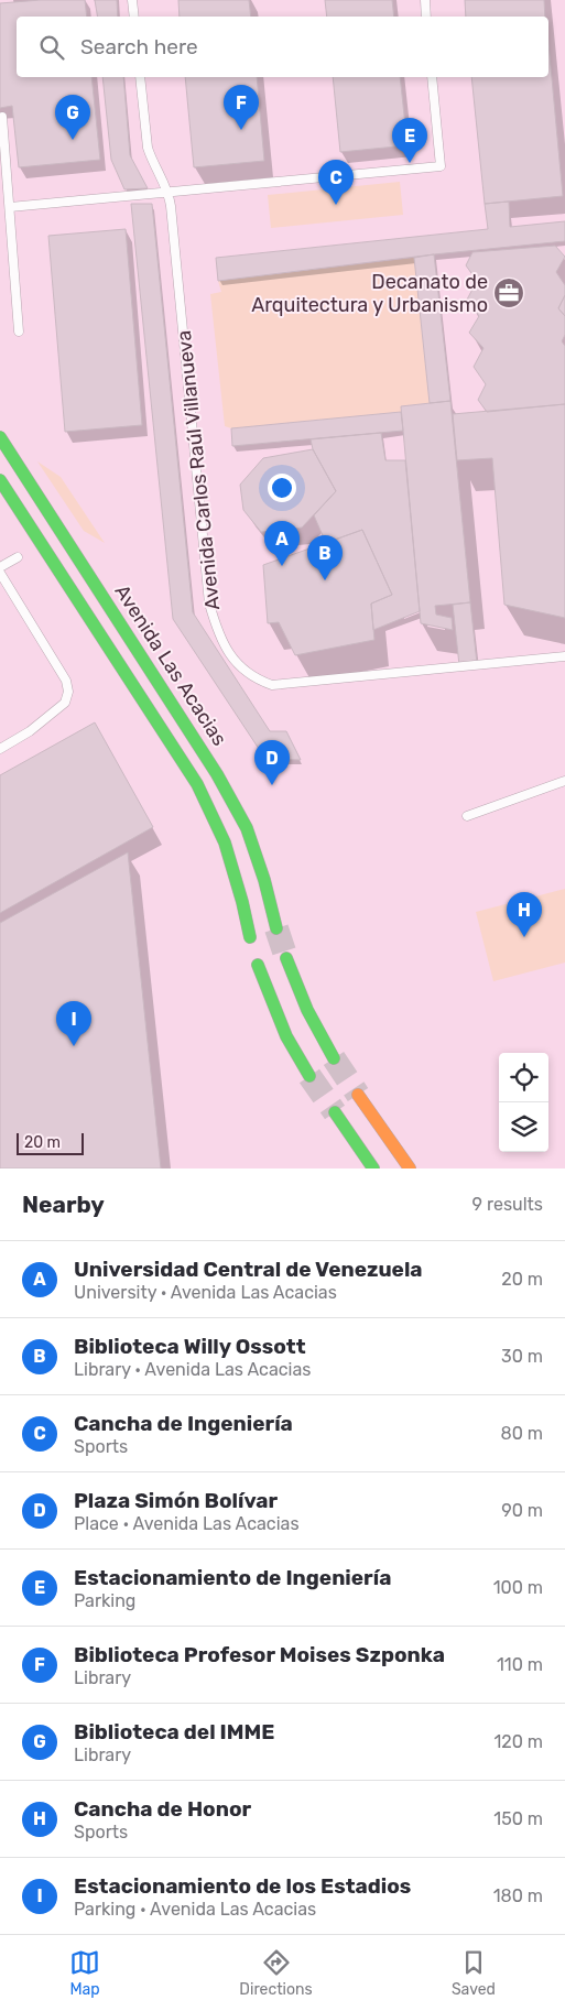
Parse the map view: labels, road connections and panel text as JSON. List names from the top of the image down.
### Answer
{
  "streets": {
    "main road": ["Avenida Las Acacias"],
    "lane": ["Avenida Carlos Raúl Villanueva"]
  },
  "places": {
    "office": ["Decanato de Arquitectura y Urbanismo"]
  },
  "scale_bar": "20 m",
  "page": {
    "search": "Search here",
    "pins": [
      "F",
      "G",
      "E",
      "C",
      "A",
      "B",
      "D",
      "H",
      "I"
    ],
    "scale": "20 m",
    "heading": ["Nearby", "9 results"],
    "list": [
      {
        "mark": "A",
        "name": "Universidad Central de Venezuela",
        "note": "University · Avenida Las Acacias",
        "value": "20 m"
      },
      {
        "mark": "B",
        "name": "Biblioteca Willy Ossott",
        "note": "Library · Avenida Las Acacias",
        "value": "30 m"
      },
      {
        "mark": "C",
        "name": "Cancha de Ingeniería",
        "note": "Sports",
        "value": "80 m"
      },
      {
        "mark": "D",
        "name": "Plaza Simón Bolívar",
        "note": "Place · Avenida Las Acacias",
        "value": "90 m"
      },
      {
        "mark": "E",
        "name": "Estacionamiento de Ingeniería",
        "note": "Parking",
        "value": "100 m"
      },
      {
        "mark": "F",
        "name": "Biblioteca Profesor Moises Szponka",
        "note": "Library",
        "value": "110 m"
      },
      {
        "mark": "G",
        "name": "Biblioteca del IMME",
        "note": "Library",
        "value": "120 m"
      },
      {
        "mark": "H",
        "name": "Cancha de Honor",
        "note": "Sports",
        "value": "150 m"
      },
      {
        "mark": "I",
        "name": "Estacionamiento de los Estadios",
        "note": "Parking · Avenida Las Acacias",
        "value": "180 m"
      }
    ],
    "nav": ["Map", "Directions", "Saved"]
  }
}
